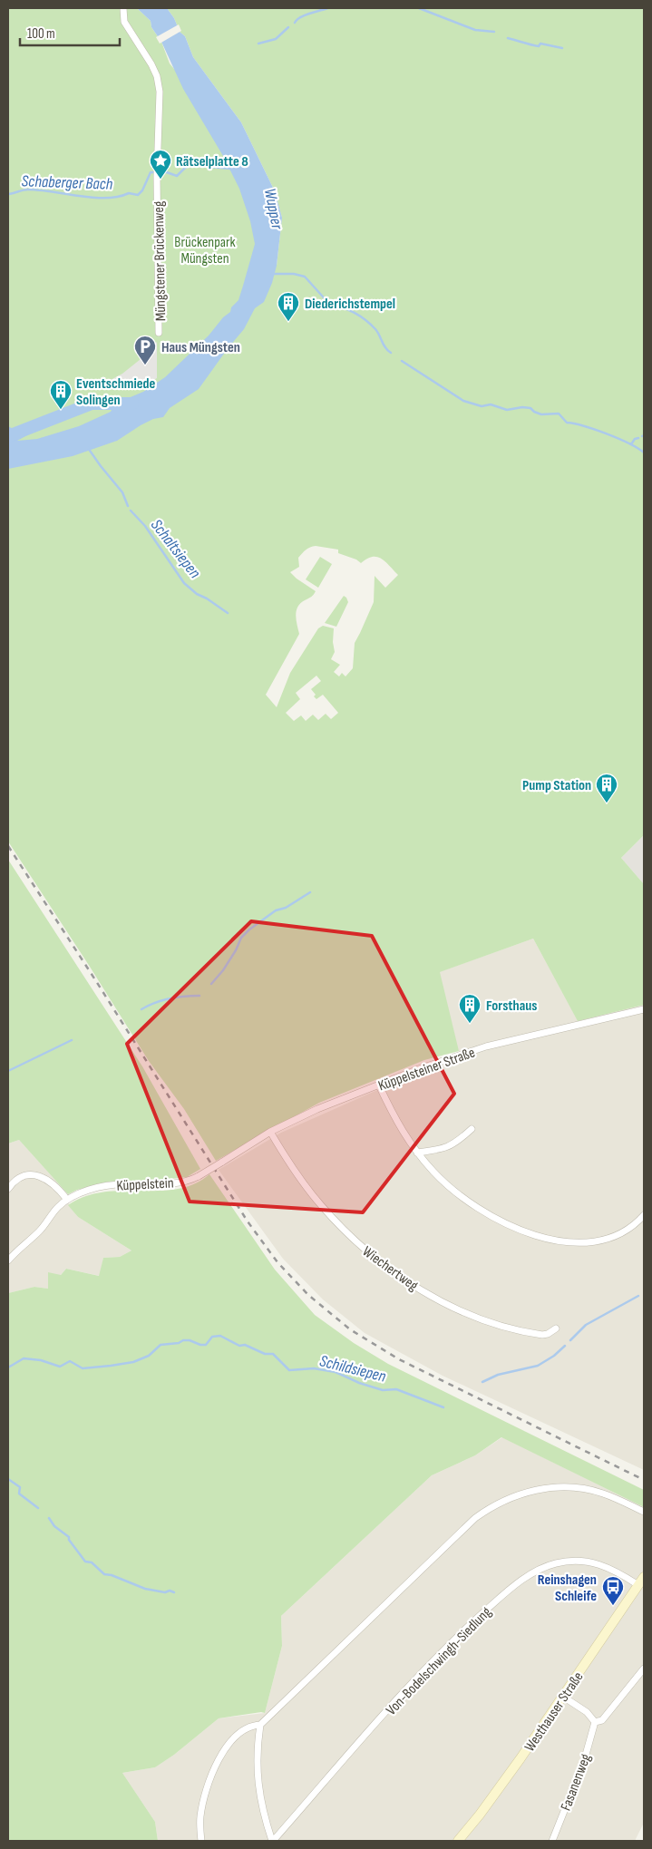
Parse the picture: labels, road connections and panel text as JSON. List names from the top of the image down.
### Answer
{
  "streets": {
    "main road": ["Westhauser Straße"],
    "street": [
      "Müngstener Brückenweg",
      "Küppelsteiner Straße",
      "Küppelstein",
      "Wiechertweg",
      "Von-Bodelschwingh-Siedlung",
      "Fasanenweg"
    ]
  },
  "crossings": [
    ["Küppelsteiner Straße", "Küppelstein"],
    ["Küppelsteiner Straße", "Wiechertweg"],
    ["Von-Bodelschwingh-Siedlung", "Westhauser Straße"]
  ],
  "water": [
    "Schaberger Bach",
    "Wupper",
    "Schaltsiepen",
    "Schildsiepen"
  ],
  "parks": ["Brückenpark Müngsten"],
  "places": {
    "place": ["Rätselplatte 8"],
    "building": [
      "Diederichstempel",
      "Eventschmiede Solingen",
      "Pump Station",
      "Forsthaus"
    ],
    "parking": ["Haus Müngsten"],
    "bus stop": ["Reinshagen Schleife"]
  },
  "scale_bar": "100 m"
}
